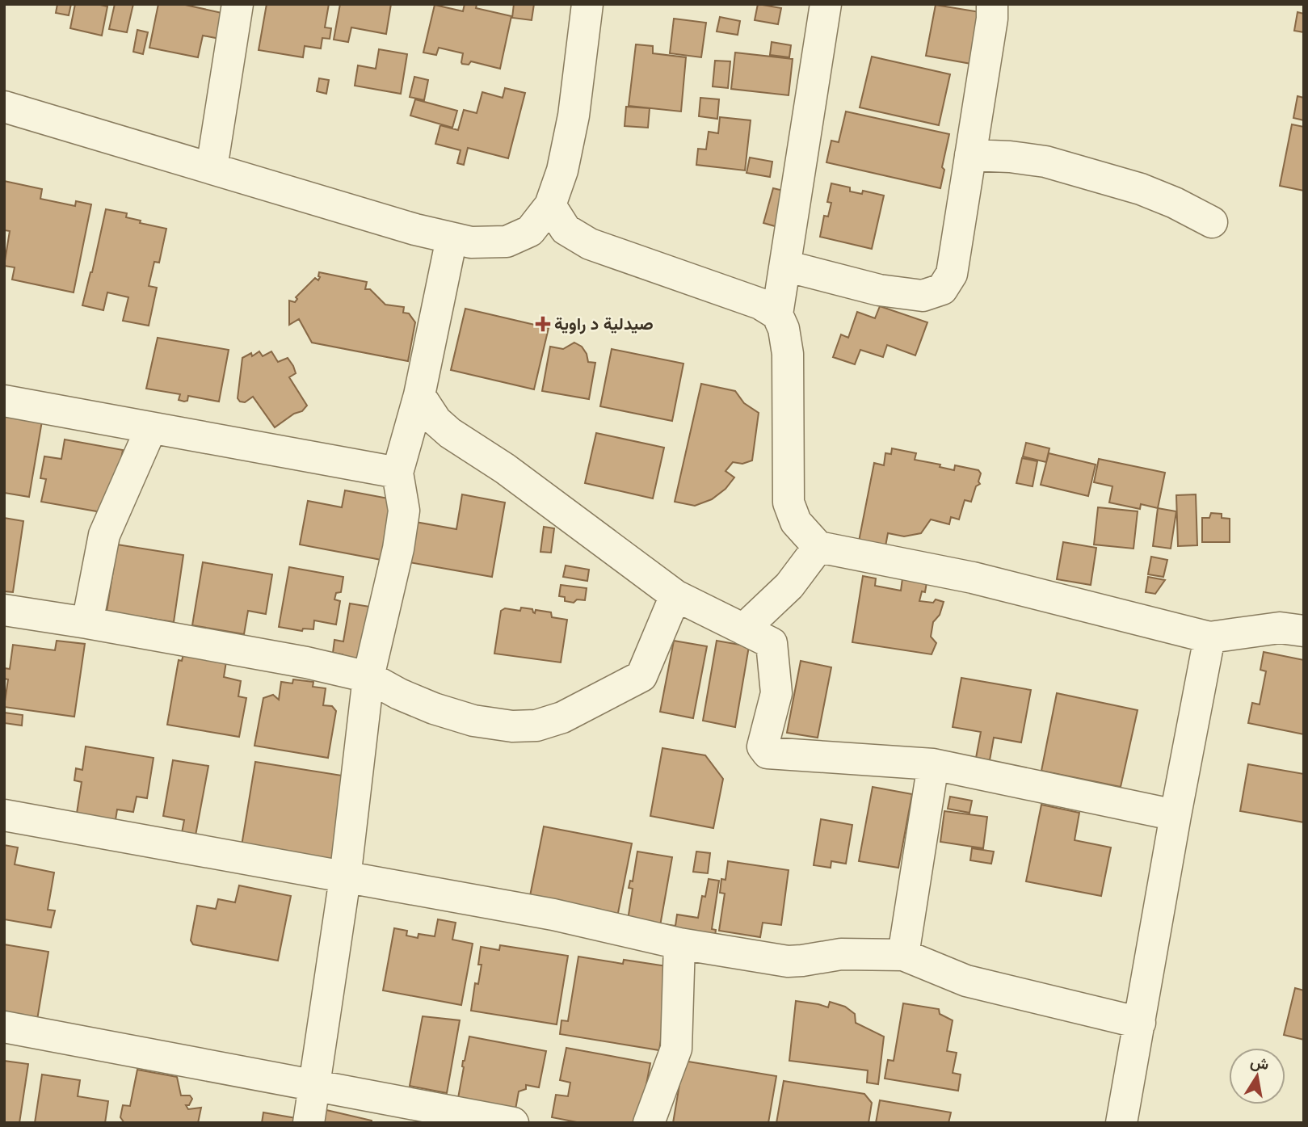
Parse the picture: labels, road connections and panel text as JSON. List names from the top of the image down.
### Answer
{
  "places": {
    "health": ["صيدلية د راوية"]
  },
  "north": "top"
}
